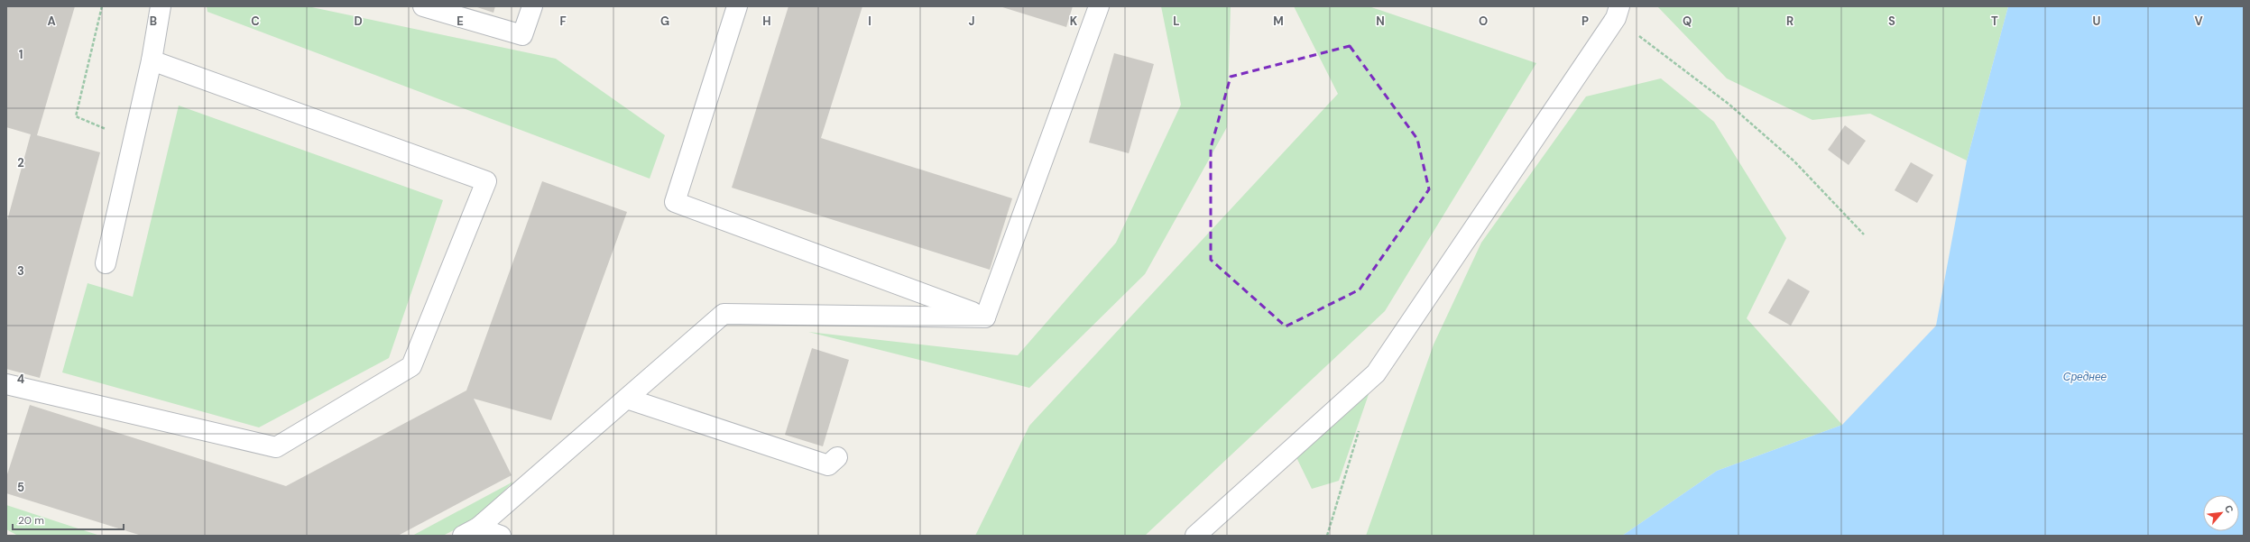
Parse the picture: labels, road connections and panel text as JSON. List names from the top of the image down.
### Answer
{
  "water": ["Среднее"],
  "scale_bar": "20 m",
  "north": "top right",
  "grid": {
    "columns": [
      "A",
      "B",
      "C",
      "D",
      "E",
      "F",
      "G",
      "H",
      "I",
      "J",
      "K",
      "L",
      "M",
      "N",
      "O",
      "P",
      "Q",
      "R",
      "S",
      "T",
      "U",
      "V"
    ],
    "rows": [
      "1",
      "2",
      "3",
      "4",
      "5"
    ]
  }
}
